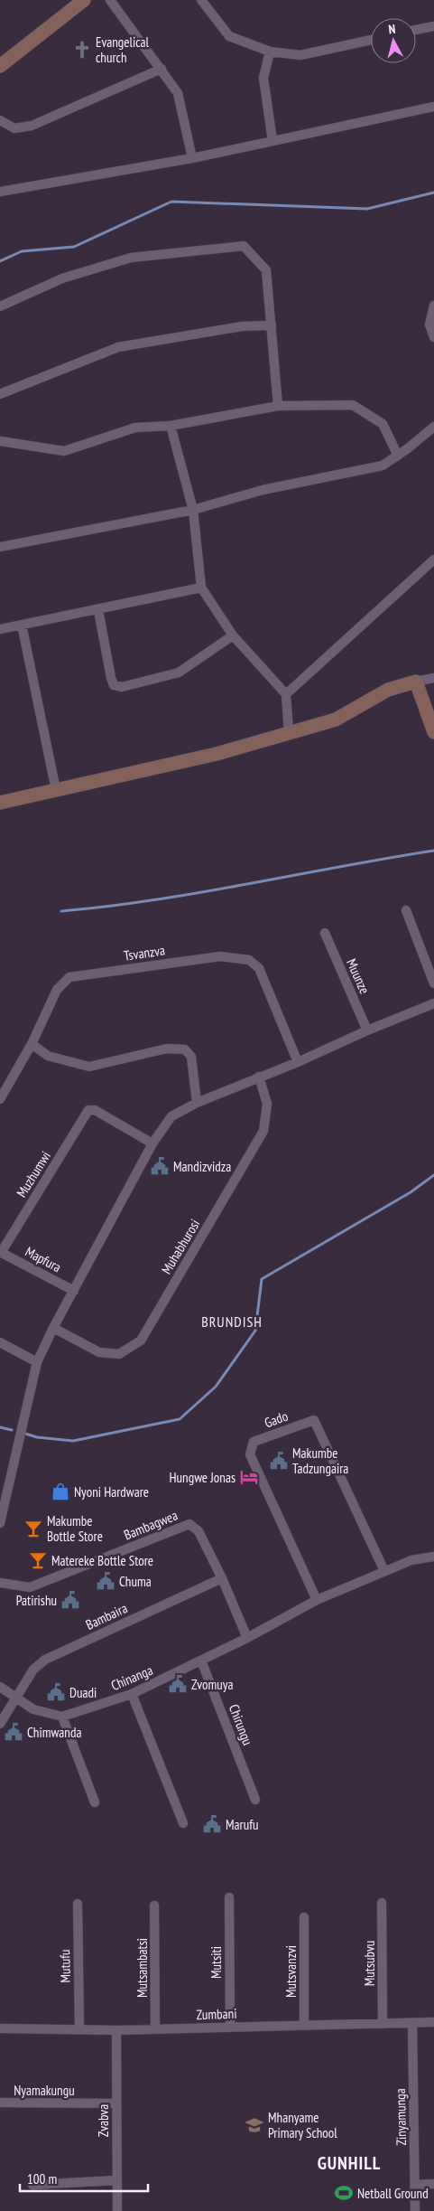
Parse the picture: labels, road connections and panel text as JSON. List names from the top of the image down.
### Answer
{
  "streets": {
    "street": [
      "Tsvanzva",
      "Muunze",
      "Muzhumwi",
      "Muhabhurosi",
      "Mapfura",
      "Gado",
      "Bambagwea",
      "Bambaira",
      "Chinanga",
      "Chirungu",
      "Mutsiti",
      "Mutsubvu",
      "Mutufu",
      "Mutsambatsi",
      "Mutsvanzvi",
      "Zumbani",
      "Nyamakungu",
      "Zinyamunga",
      "Zvabva"
    ]
  },
  "crossings": [
    ["Muzhumwi", "Mapfura"],
    ["Gado", "Chinanga"],
    ["Bambagwea", "Bambaira"],
    ["Bambagwea", "Chinanga"],
    ["Chinanga", "Chirungu"],
    ["Mutsiti", "Zumbani"],
    ["Mutsubvu", "Zumbani"],
    ["Mutufu", "Zumbani"],
    ["Mutsambatsi", "Zumbani"],
    ["Mutsvanzvi", "Zumbani"],
    ["Zumbani", "Zinyamunga"],
    ["Zumbani", "Zvabva"],
    ["Nyamakungu", "Zvabva"]
  ],
  "districts": ["BRUNDISH", "GUNHILL"],
  "places": {
    "church": ["Evangelical church"],
    "public building": [
      "Mandizvidza",
      "Makumbe Tadzungaira",
      "Chuma",
      "Patirishu",
      "Zvomuya",
      "Duadi",
      "Chimwanda",
      "Marufu"
    ],
    "hotel": ["Hungwe Jonas"],
    "shop": ["Nyoni Hardware"],
    "bar": ["Makumbe Bottle Store", "Matereke Bottle Store"],
    "school or university": ["Mhanyame Primary School"],
    "sports": ["Netball Ground"]
  },
  "scale_bar": "100 m",
  "north": "top"
}
